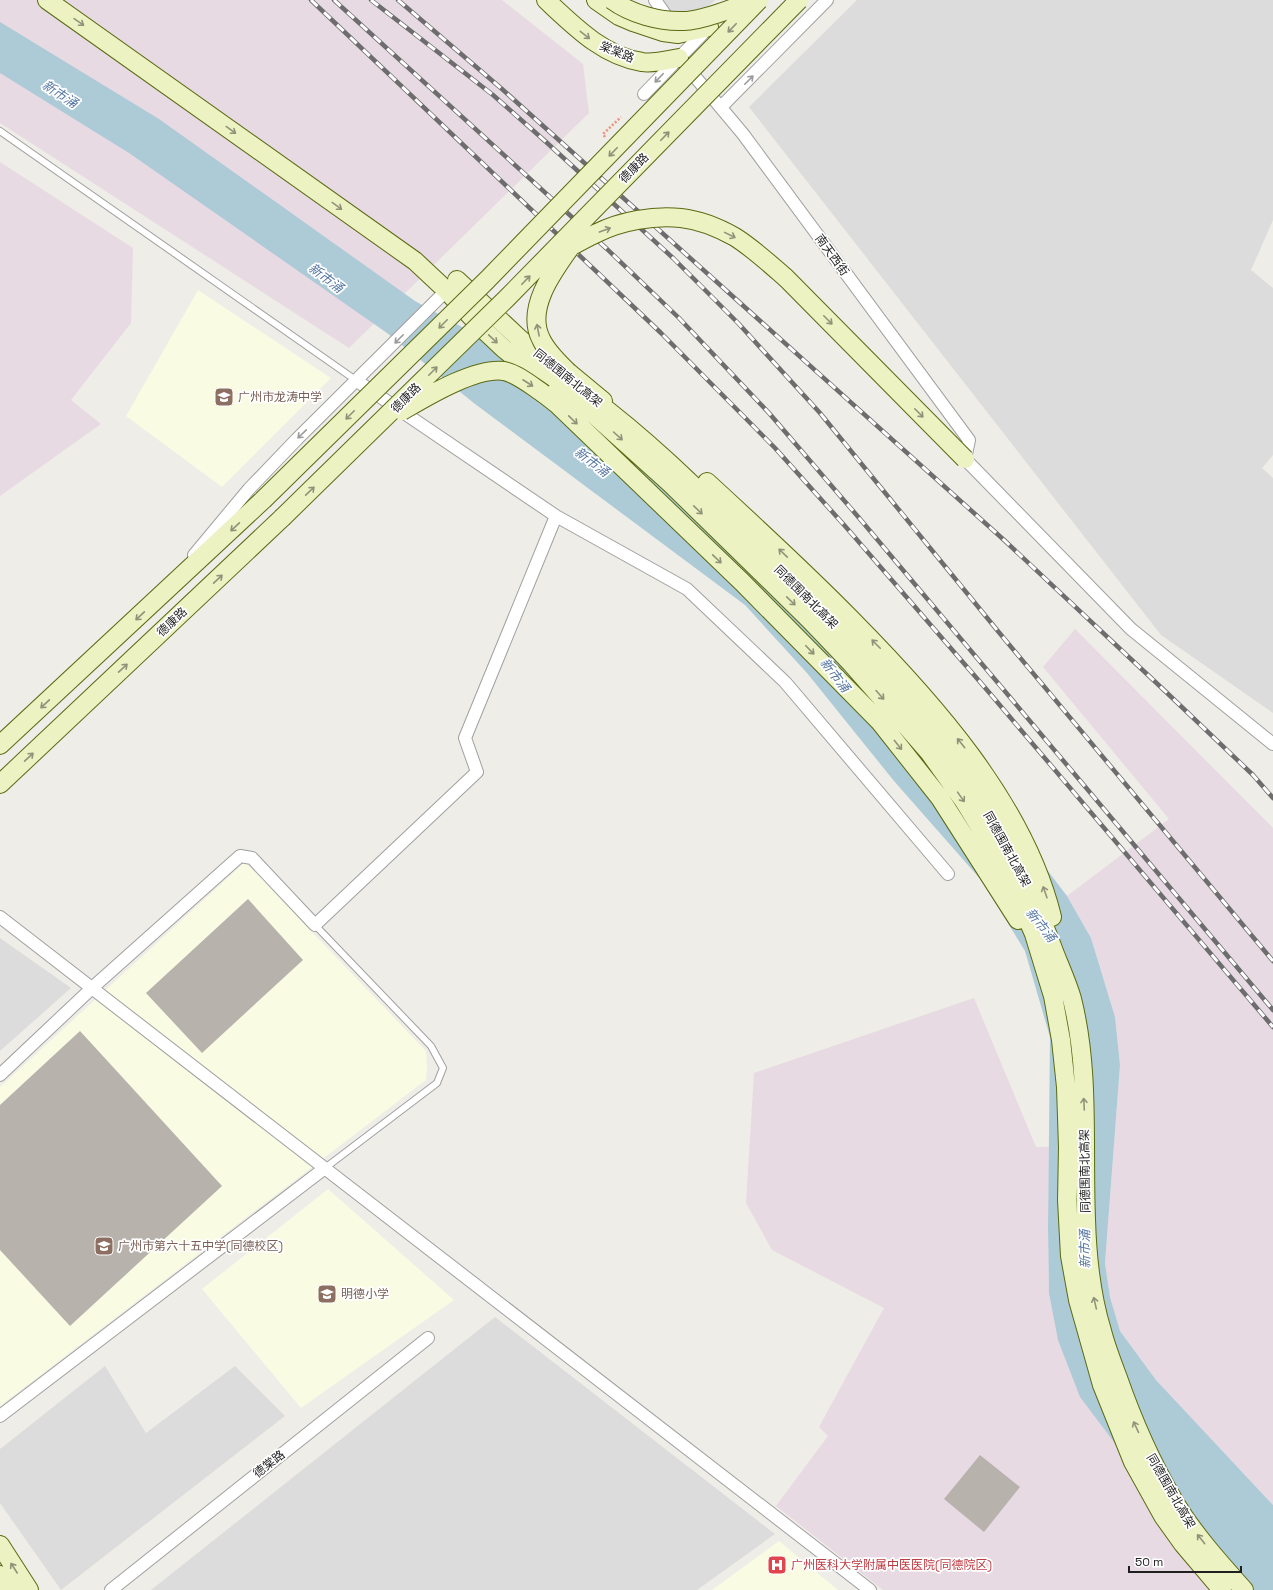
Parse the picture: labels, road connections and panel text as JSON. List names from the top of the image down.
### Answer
{
  "streets": {
    "main road": ["棠棠路", "德康路", "同德围南北高架"],
    "street": ["南天西街", "德棠路"]
  },
  "crossings": [
    ["棠棠路", "南天西街"]
  ],
  "water": ["新市涌"],
  "places": {
    "school or university": ["广州市龙涛中学", "广州市第六十五中学(同德校区)", "明德小学"],
    "hospital": ["广州医科大学附属中医医院(同德院区)"]
  },
  "scale_bar": "50 m"
}
